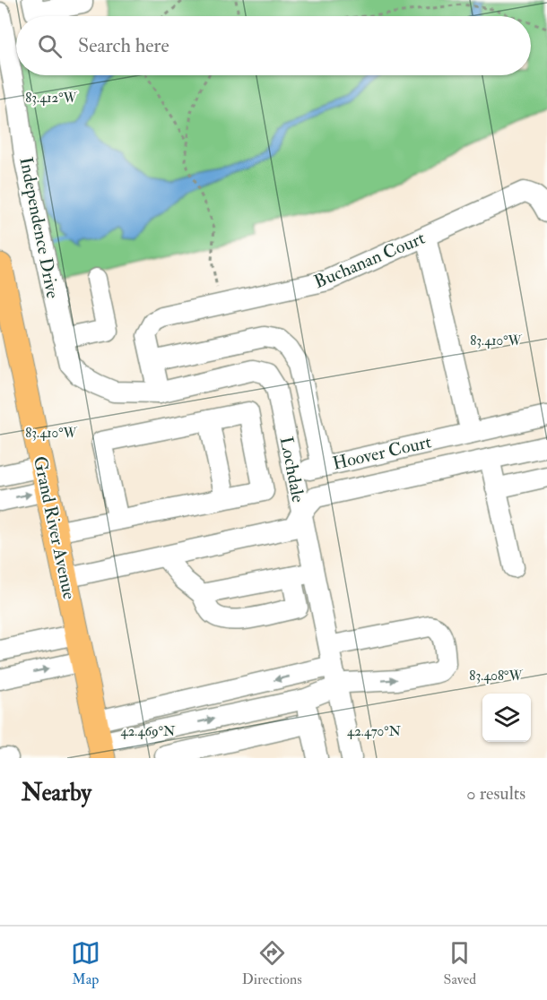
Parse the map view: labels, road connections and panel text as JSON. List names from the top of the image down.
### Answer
{
  "streets": {
    "main road": ["Grand River Avenue"],
    "street": [
      "Independence Drive",
      "Buchanan Court",
      "Hoover Court",
      "Lochdale"
    ]
  },
  "crossings": [
    ["Independence Drive", "Lochdale"],
    ["Buchanan Court", "Lochdale"],
    ["Hoover Court", "Lochdale"]
  ],
  "page": {
    "search": "Search here",
    "heading": ["Nearby", "0 results"],
    "nav": ["Map", "Directions", "Saved"]
  },
  "coordinates": [
    "83.412°W",
    "83.410°W",
    "83.408°W",
    "42.469°N",
    "42.470°N"
  ]
}
